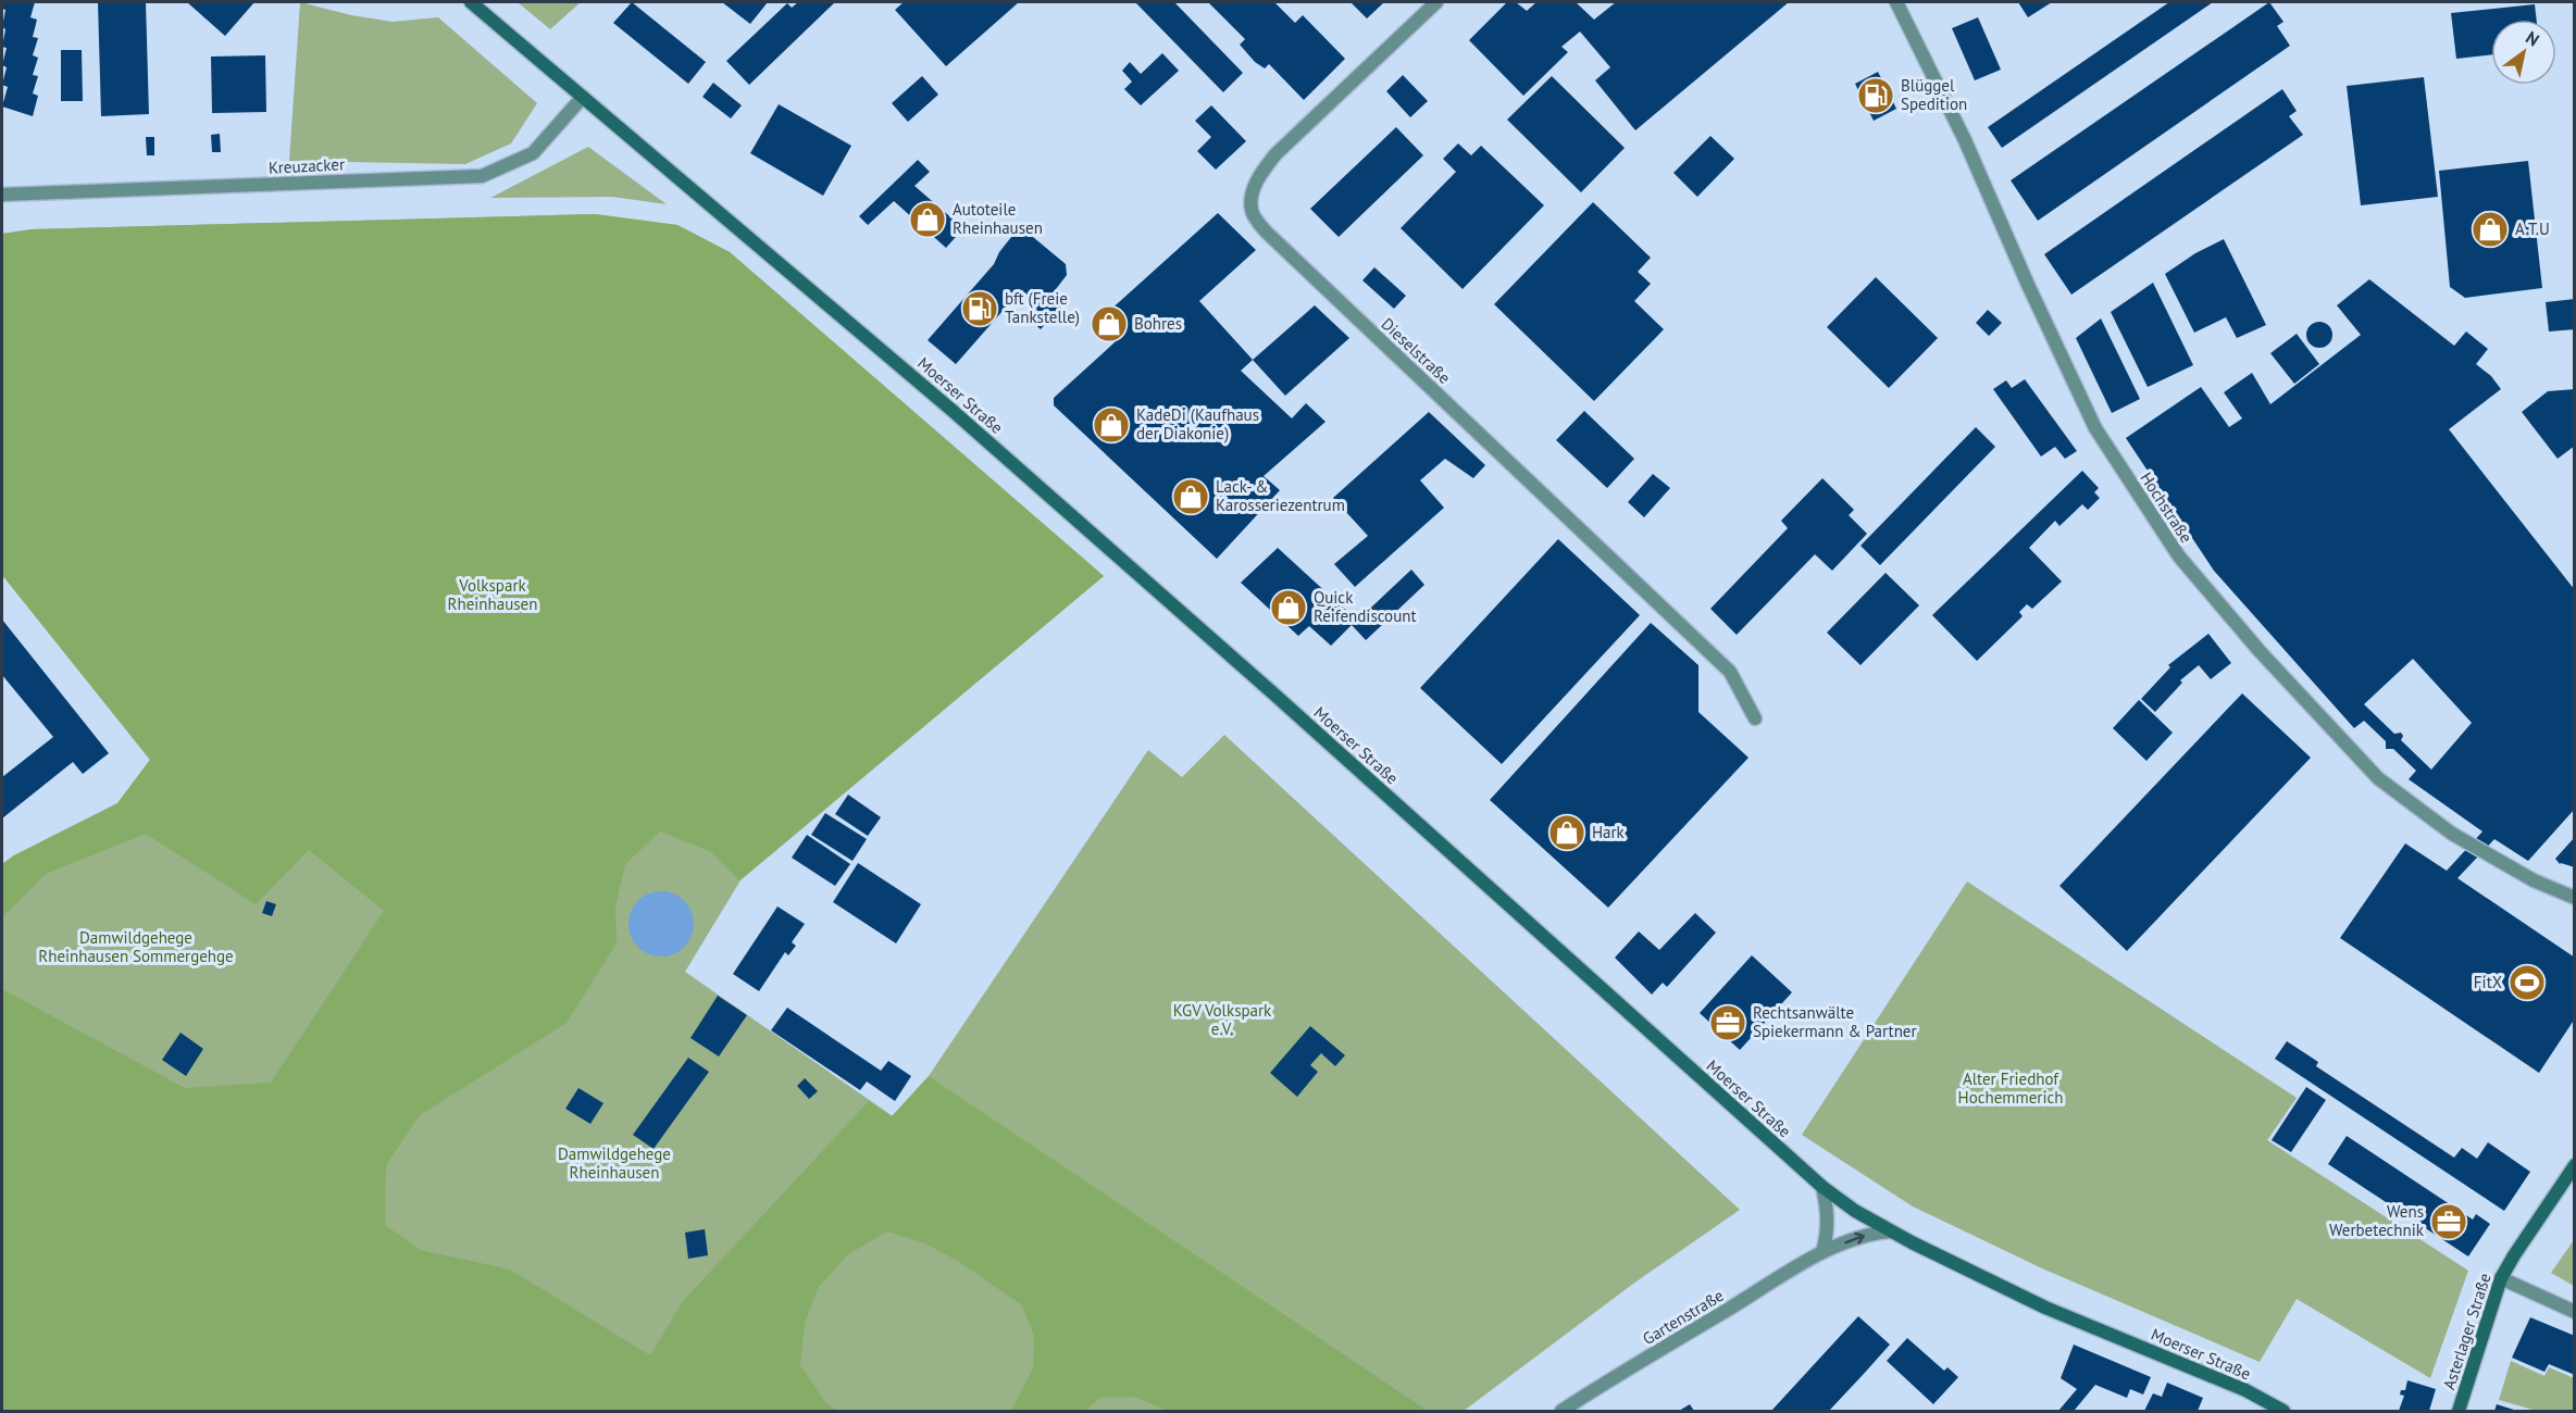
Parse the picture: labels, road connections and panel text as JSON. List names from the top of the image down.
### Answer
{
  "streets": {
    "main road": ["Moerser Straße", "Asterlager Straße"],
    "street": [
      "Kreuzacker",
      "Dieselstraße",
      "Hochstraße",
      "Gartenstraße"
    ]
  },
  "crossings": [
    ["Kreuzacker", "Moerser Straße"],
    ["Moerser Straße", "Gartenstraße"]
  ],
  "parks": [
    "Volkspark Rheinhausen",
    "Damwildgehege Rheinhausen Sommergehge",
    "KGV Volkspark e.V.",
    "Alter Friedhof Hochemmerich",
    "Damwildgehege Rheinhausen"
  ],
  "places": {
    "fuel station": ["Blüggel Spedition", "bft (Freie Tankstelle)"],
    "shop": [
      "Autoteile Rheinhausen",
      "A.T.U",
      "Bohres",
      "KadeDi (Kaufhaus der Diakonie)",
      "Lack- & Karosseriezentrum",
      "Quick Reifendiscount",
      "Hark"
    ],
    "sports": ["FitX"],
    "office": ["Rechtsanwälte Spiekermann & Partner", "Wens Werbetechnik"]
  },
  "north": "top right"
}
